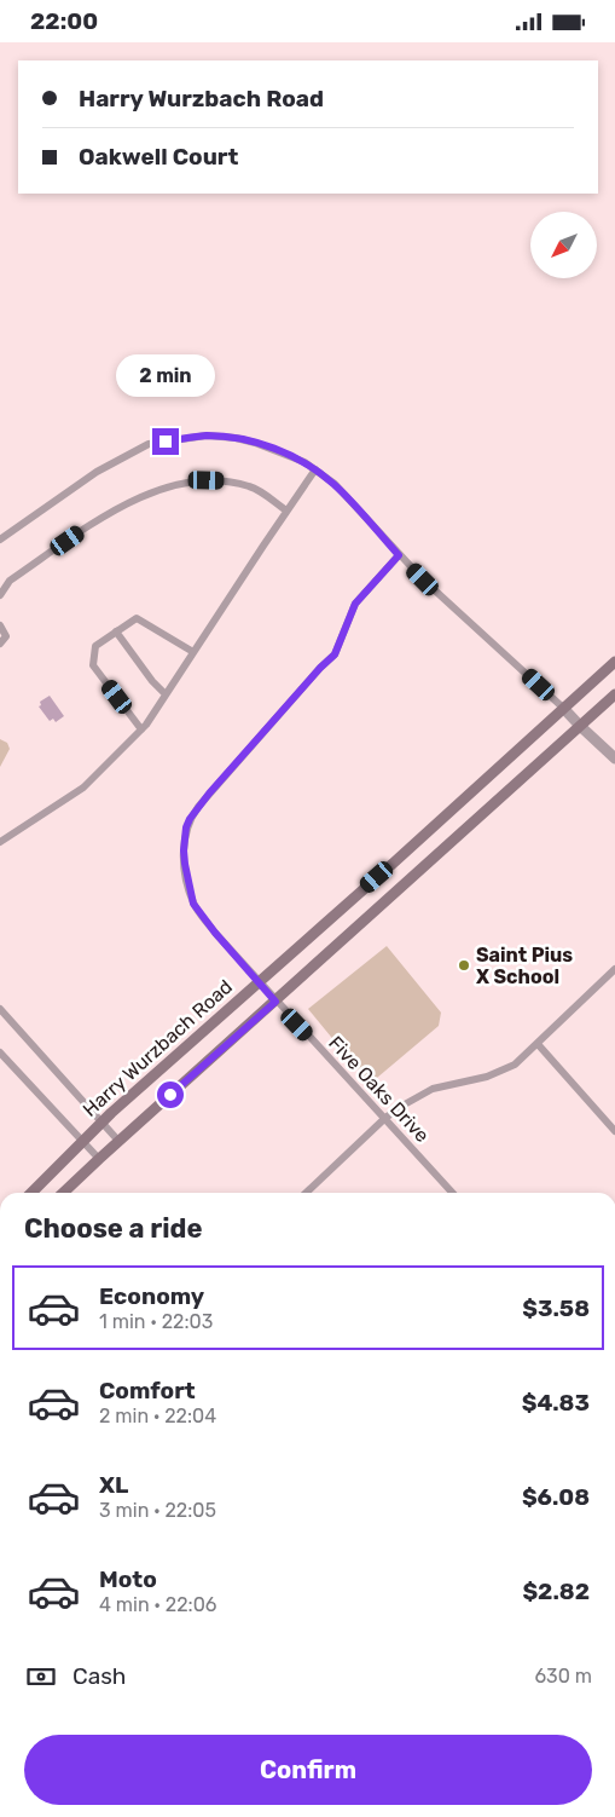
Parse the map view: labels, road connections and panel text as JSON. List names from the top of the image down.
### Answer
{
  "streets": {
    "main road": ["Harry Wurzbach Road"],
    "street": ["Five Oaks Drive"]
  },
  "crossings": [
    ["Harry Wurzbach Road", "Five Oaks Drive"]
  ],
  "places": ["Saint Pius X School"],
  "north": "bottom left",
  "page": {
    "status": "22:00",
    "banner": ["Harry Wurzbach Road", "Oakwell Court"],
    "bubble": "2 min",
    "heading": "Choose a ride",
    "list": [
      {
        "name": "Economy",
        "note": "1 min · 22:03",
        "value": "$3.58"
      },
      {
        "name": "Comfort",
        "note": "2 min · 22:04",
        "value": "$4.83"
      },
      {
        "name": "XL",
        "note": "3 min · 22:05",
        "value": "$6.08"
      },
      {
        "name": "Moto",
        "note": "4 min · 22:06",
        "value": "$2.82"
      }
    ],
    "pay": ["Cash", "630 m"],
    "buttons": "Confirm"
  }
}
